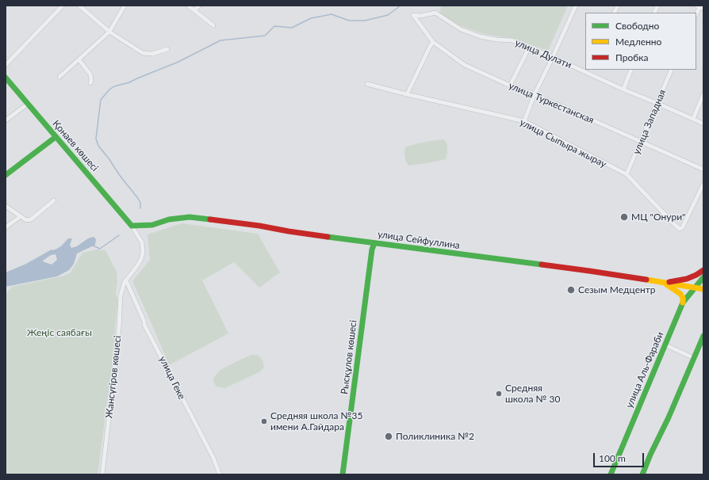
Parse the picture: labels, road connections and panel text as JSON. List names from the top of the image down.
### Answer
{
  "streets": {
    "street": [
      "улица Дулати",
      "улица Туркестанская",
      "улица Западная",
      "улица Сыпыра жырау",
      "Қонаев көшесі",
      "улица Сейфуллина",
      "Рысқұлов көшесі",
      "улица Аль-Фараби",
      "Жансүгіров көшесі",
      "улица Геке"
    ]
  },
  "crossings": [
    ["улица Дулати", "улица Туркестанская"],
    ["улица Дулати", "улица Западная"],
    ["улица Туркестанская", "улица Западная"],
    ["улица Западная", "улица Сыпыра жырау"],
    ["Қонаев көшесі", "улица Сейфуллина"],
    ["Қонаев көшесі", "Жансүгіров көшесі"],
    ["улица Сейфуллина", "Рысқұлов көшесі"],
    ["улица Сейфуллина", "улица Аль-Фараби"],
    ["улица Сейфуллина", "Жансүгіров көшесі"],
    ["Жансүгіров көшесі", "улица Геке"]
  ],
  "parks": ["Жеңіс саябағы"],
  "places": [
    "МЦ \"Онури\"",
    "Сезым Медцентр",
    "Средняя школа № 30",
    "Средняя школа №35 имени А.Гайдара",
    "Поликлиника №2"
  ],
  "legend": ["Свободно", "Медленно", "Пробка"],
  "scale_bar": "100 m"
}
